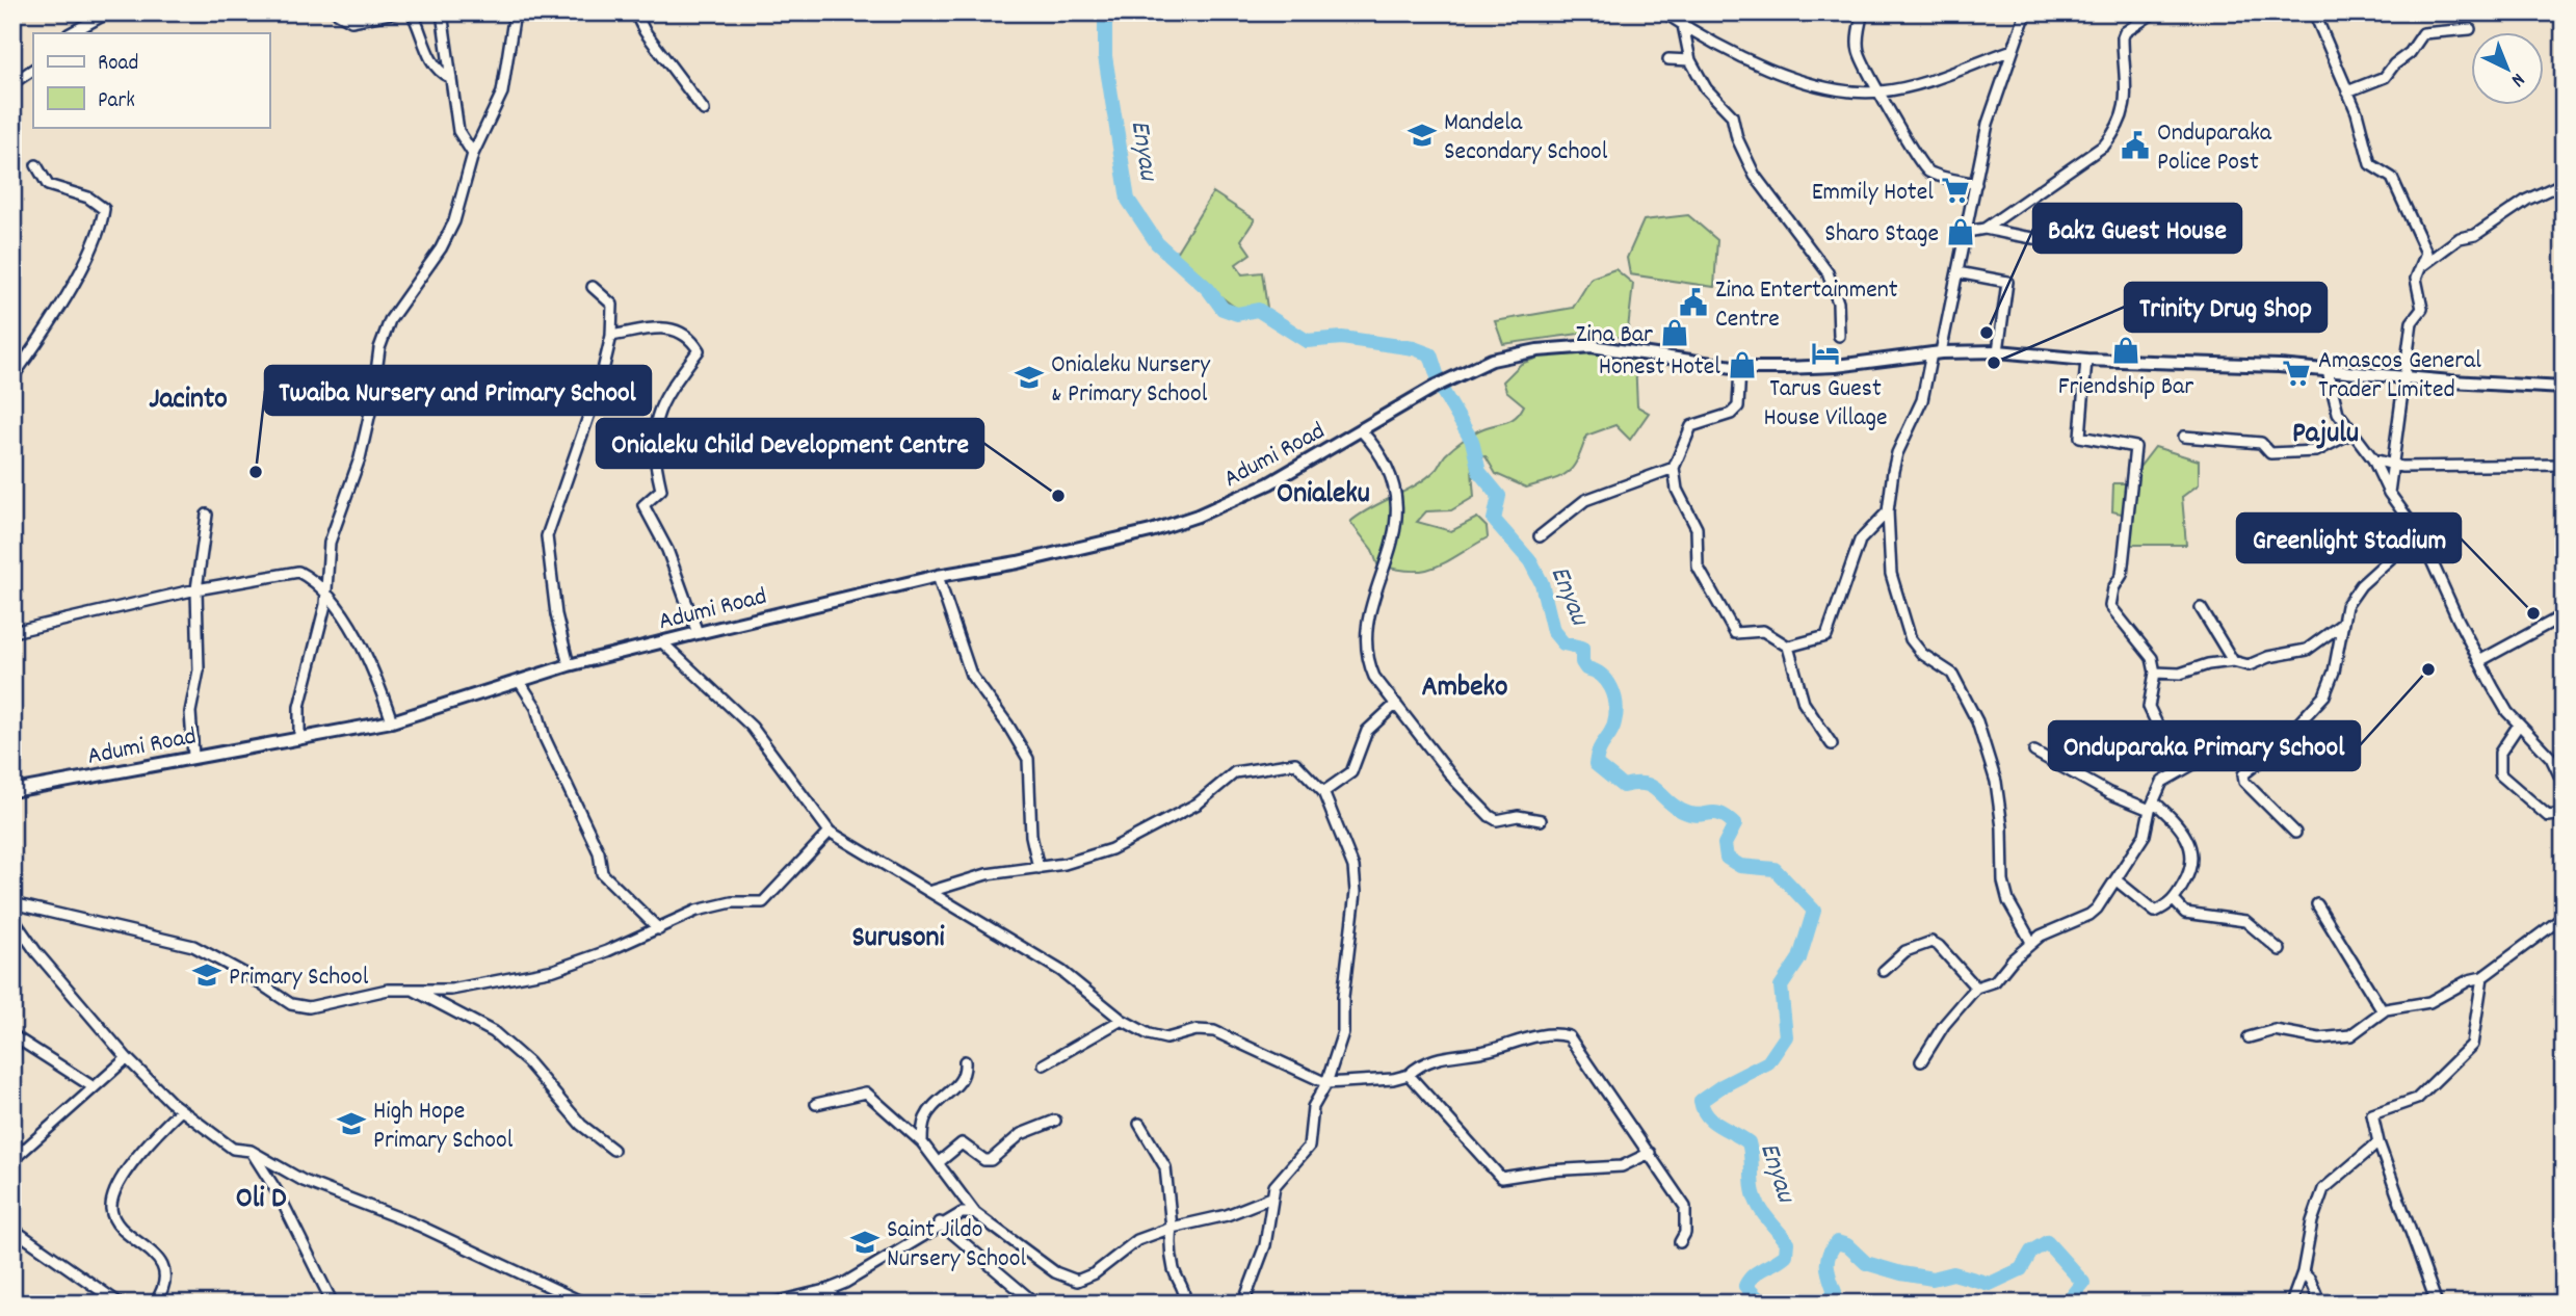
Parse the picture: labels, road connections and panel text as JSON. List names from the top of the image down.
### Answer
{
  "streets": {
    "main road": ["Adumi Road"]
  },
  "districts": [
    "Jacinto",
    "Pajulu",
    "Onialeku",
    "Ambeko",
    "Surusoni",
    "Oli D"
  ],
  "water": ["Enyau"],
  "places": {
    "school or university": [
      "Mandela Secondary School",
      "Onialeku Nursery & Primary School",
      "Primary School",
      "High Hope Primary School",
      "Saint Jildo Nursery School"
    ],
    "public building": ["Onduparaka Police Post", "Zina Entertainment Centre"],
    "supermarket": ["Emmily Hotel", "Amascos General Trader Limited"],
    "shop": [
      "Sharo Stage",
      "Zina Bar",
      "Friendship Bar",
      "Honest Hotel"
    ],
    "other": [
      "Bakz Guest House",
      "Trinity Drug Shop",
      "Twaiba Nursery and Primary School",
      "Onialeku Child Development Centre",
      "Greenlight Stadium",
      "Onduparaka Primary School"
    ],
    "hotel": ["Tarus Guest House Village"]
  },
  "legend": ["Road", "Park"],
  "north": "bottom right"
}
